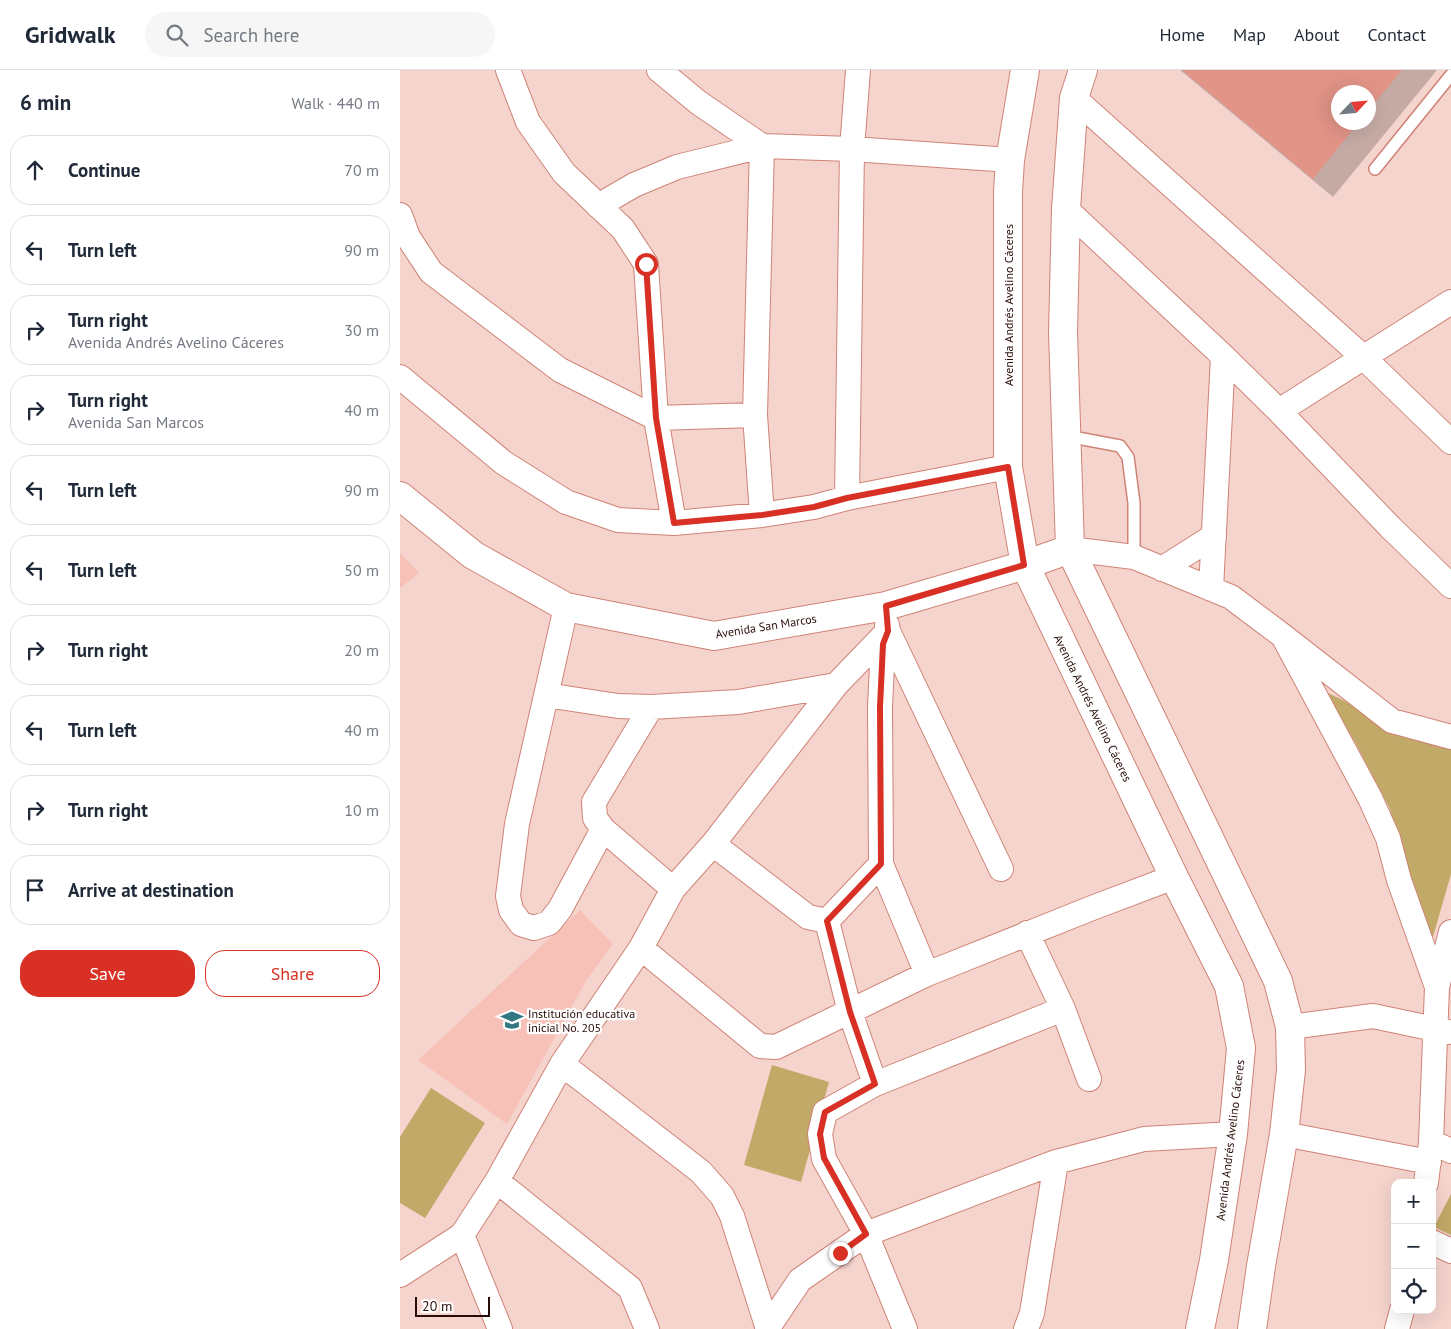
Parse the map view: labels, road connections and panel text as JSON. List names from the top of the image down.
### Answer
{
  "streets": {
    "street": ["Avenida Andrés Avelino Cáceres", "Avenida San Marcos"]
  },
  "crossings": [
    ["Avenida Andrés Avelino Cáceres", "Avenida San Marcos"]
  ],
  "places": {
    "school or university": ["Institución educativa inicial No. 205"]
  },
  "scale_bar": "20 m",
  "north": "top right",
  "page": {
    "header": "Gridwalk",
    "search": "Search here",
    "nav": [
      "Home",
      "Map",
      "About",
      "Contact"
    ],
    "heading": ["6 min", "Walk · 440 m"],
    "list": [
      ["Continue", "70 m"],
      ["Turn left", "90 m"],
      ["Turn right", "Avenida Andrés Avelino Cáceres", "30 m"],
      ["Turn right", "Avenida San Marcos", "40 m"],
      ["Turn left", "90 m"],
      ["Turn left", "50 m"],
      ["Turn right", "20 m"],
      ["Turn left", "40 m"],
      ["Turn right", "10 m"],
      "Arrive at destination"
    ],
    "buttons": ["Save", "Share"],
    "map_buttons": ["+", "−"],
    "scale": "20 m"
  }
}
